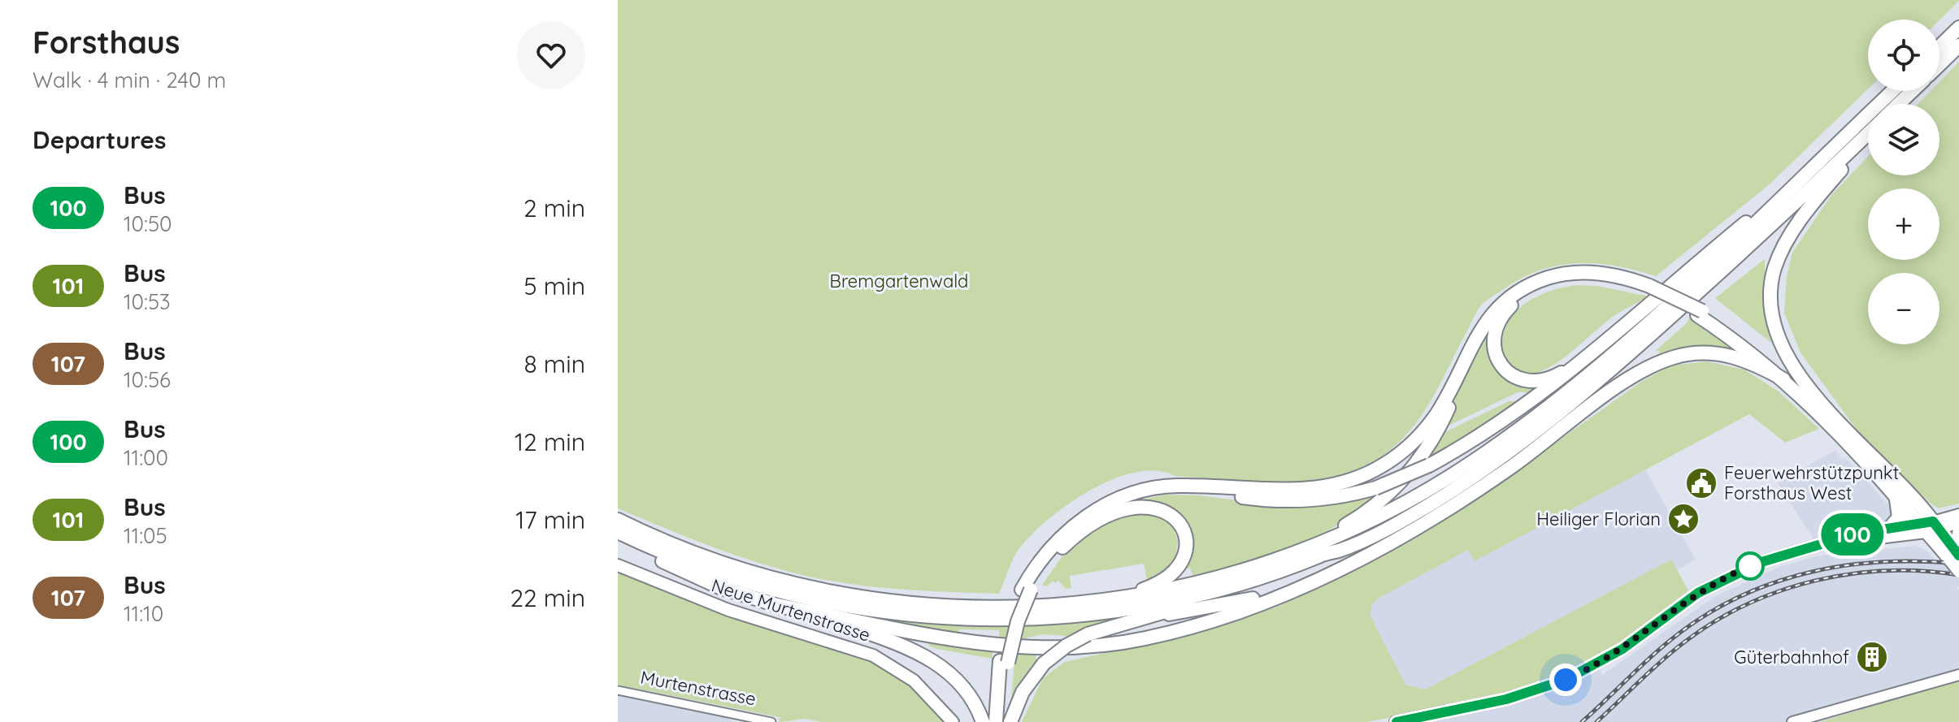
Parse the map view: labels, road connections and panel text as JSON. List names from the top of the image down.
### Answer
{
  "streets": {
    "main road": ["Neue Murtenstrasse"],
    "street": ["Murtenstrasse"]
  },
  "parks": ["Bremgartenwald"],
  "places": {
    "public building": ["Feuerwehrstützpunkt Forsthaus West"],
    "place": ["Heiliger Florian"],
    "building": ["Güterbahnhof"]
  },
  "lines": ["bus line 100"],
  "page": {
    "heading": [
      ["Forsthaus", "Walk · 4 min · 240 m"],
      "Departures"
    ],
    "on_map": "100",
    "map_buttons": ["+", "−"],
    "list": [
      {
        "mark": "100",
        "name": "Bus",
        "note": "10:50",
        "value": "2 min"
      },
      {
        "mark": "101",
        "name": "Bus",
        "note": "10:53",
        "value": "5 min"
      },
      {
        "mark": "107",
        "name": "Bus",
        "note": "10:56",
        "value": "8 min"
      },
      {
        "mark": "100",
        "name": "Bus",
        "note": "11:00",
        "value": "12 min"
      },
      {
        "mark": "101",
        "name": "Bus",
        "note": "11:05",
        "value": "17 min"
      },
      {
        "mark": "107",
        "name": "Bus",
        "note": "11:10",
        "value": "22 min"
      }
    ]
  }
}
